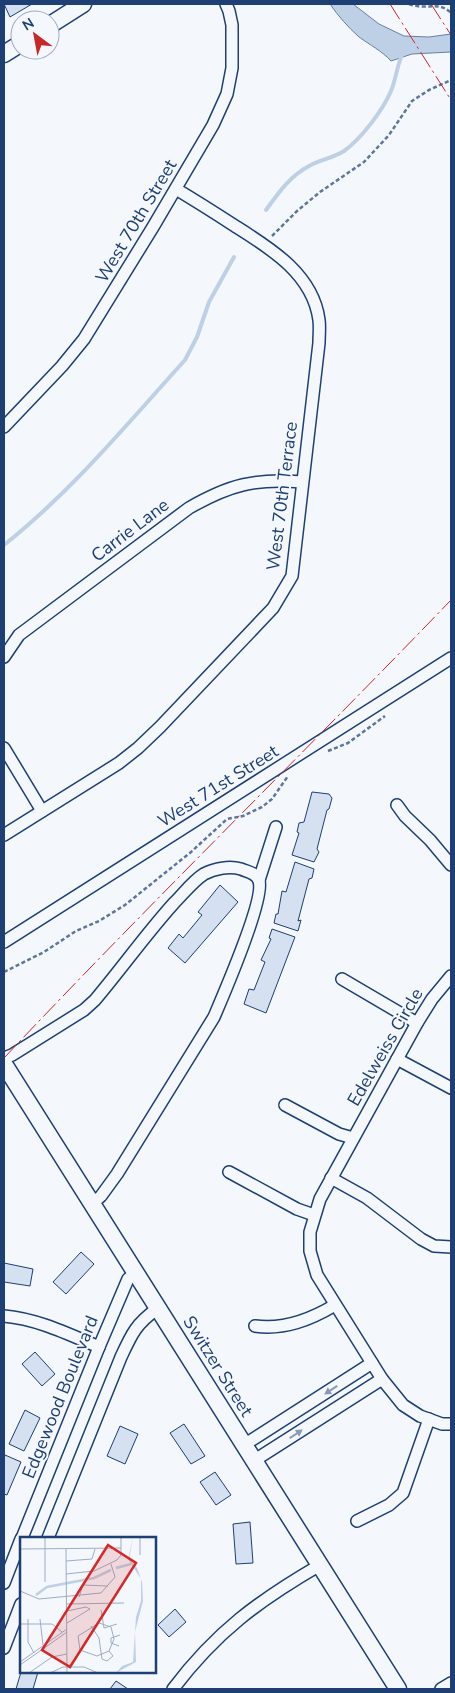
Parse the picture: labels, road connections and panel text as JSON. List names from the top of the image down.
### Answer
{
  "streets": {
    "street": [
      "West 70th Street",
      "West 70th Terrace",
      "Carrie Lane",
      "West 71st Street",
      "Edelweiss Circle",
      "Switzer Street",
      "Edgewood Boulevard"
    ]
  },
  "crossings": [
    ["West 70th Street", "West 70th Terrace"],
    ["West 70th Terrace", "Carrie Lane"],
    ["Switzer Street", "Edgewood Boulevard"]
  ],
  "north": "top left"
}
